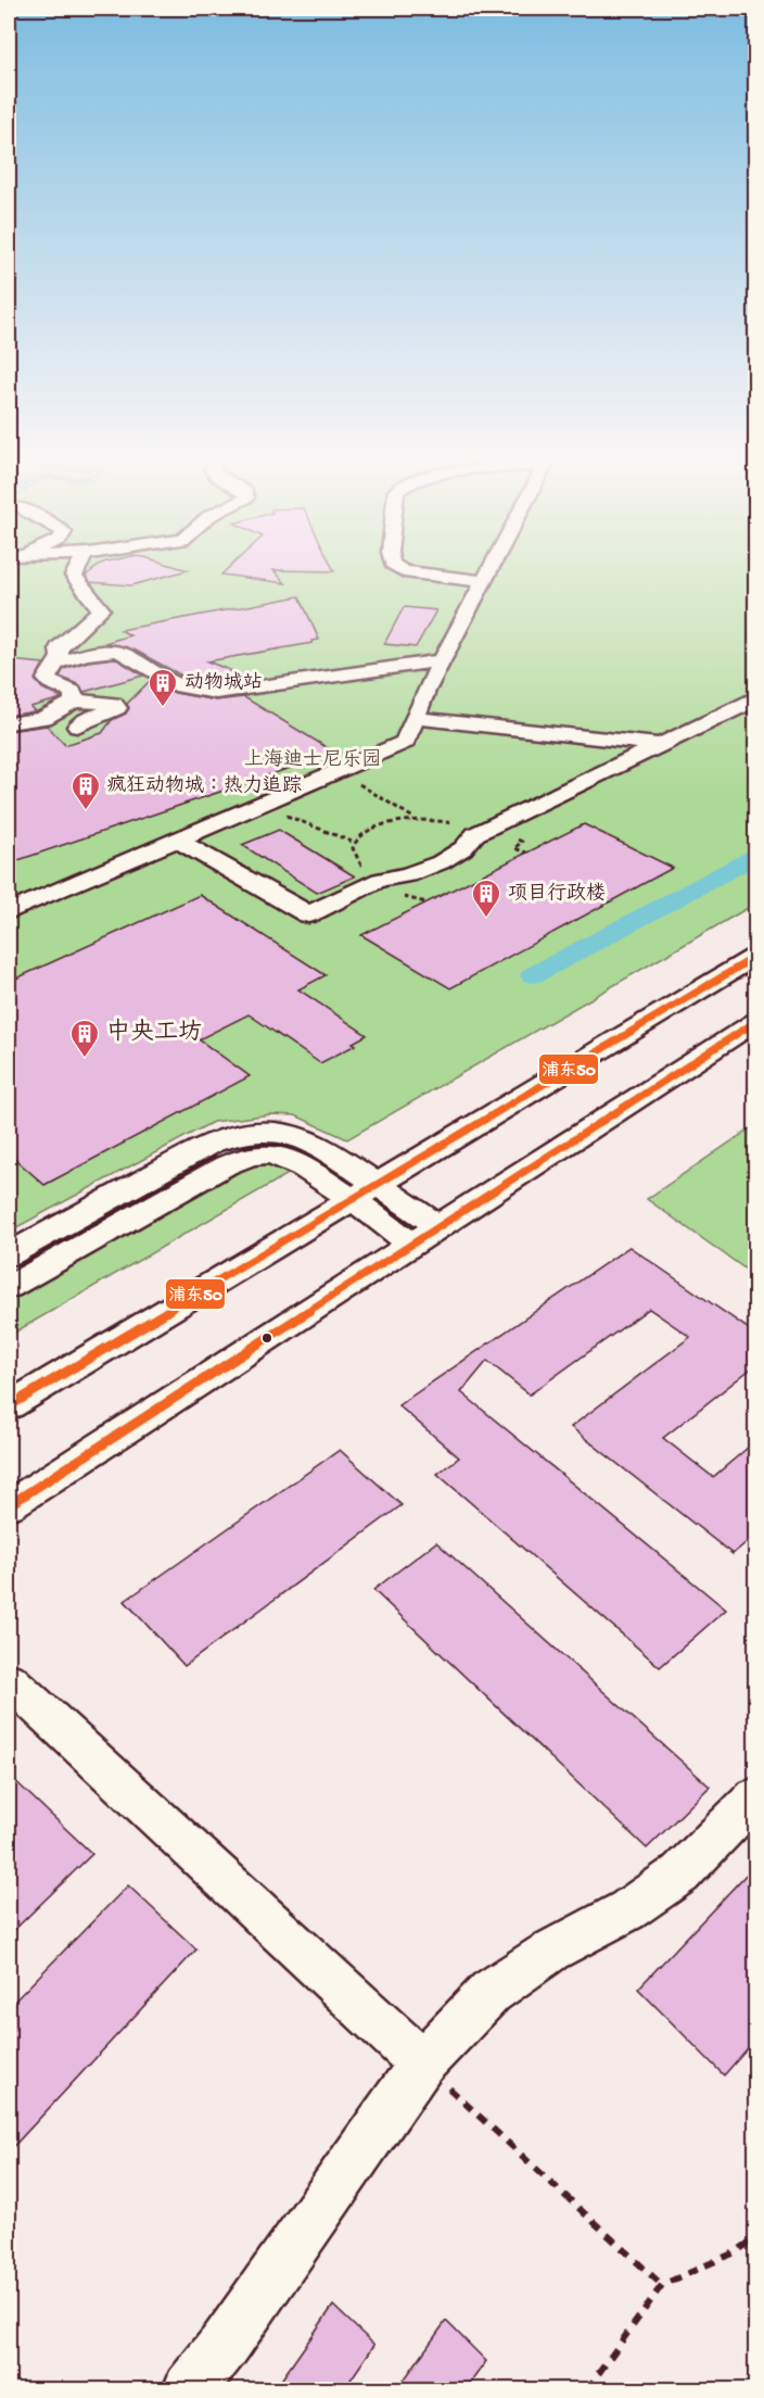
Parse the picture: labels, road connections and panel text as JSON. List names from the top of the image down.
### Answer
{
  "parks": ["上海迪士尼乐园"],
  "places": {
    "building": [
      "动物城站",
      "疯狂动物城：热力追踪",
      "项目行政楼",
      "中央工坊"
    ]
  },
  "lines": ["transit line 浦东50"]
}
